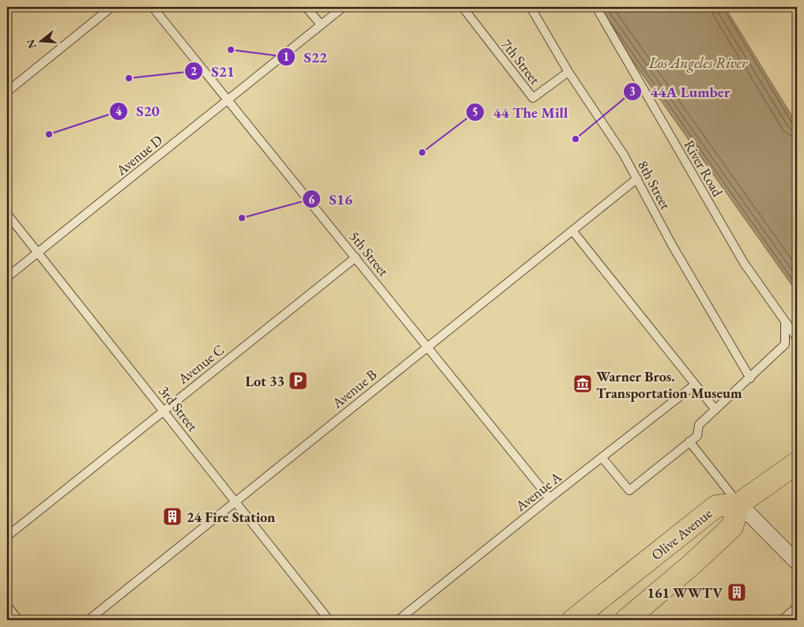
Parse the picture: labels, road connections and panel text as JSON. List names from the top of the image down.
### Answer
{
  "streets": {
    "main road": ["Olive Avenue"],
    "lane": [
      "7th Street",
      "Avenue D",
      "River Road",
      "8th Street",
      "5th Street",
      "Avenue C",
      "Avenue B",
      "3rd Street",
      "Avenue A"
    ]
  },
  "crossings": [
    ["7th Street", "8th Street"],
    ["Avenue D", "5th Street"],
    ["Avenue D", "3rd Street"],
    ["8th Street", "Avenue B"],
    ["5th Street", "Avenue C"],
    ["5th Street", "Avenue B"],
    ["5th Street", "Avenue A"],
    ["Avenue C", "3rd Street"],
    ["Avenue B", "3rd Street"]
  ],
  "water": ["Los Angeles River"],
  "places": {
    "other": [
      "S22",
      "S21",
      "S20",
      "44A Lumber",
      "44 The Mill",
      "S16"
    ],
    "parking": ["Lot 33"],
    "museum": ["Warner Bros. Transportation Museum"],
    "building": ["24 Fire Station", "161 WWTV"]
  },
  "north": "left"
}
